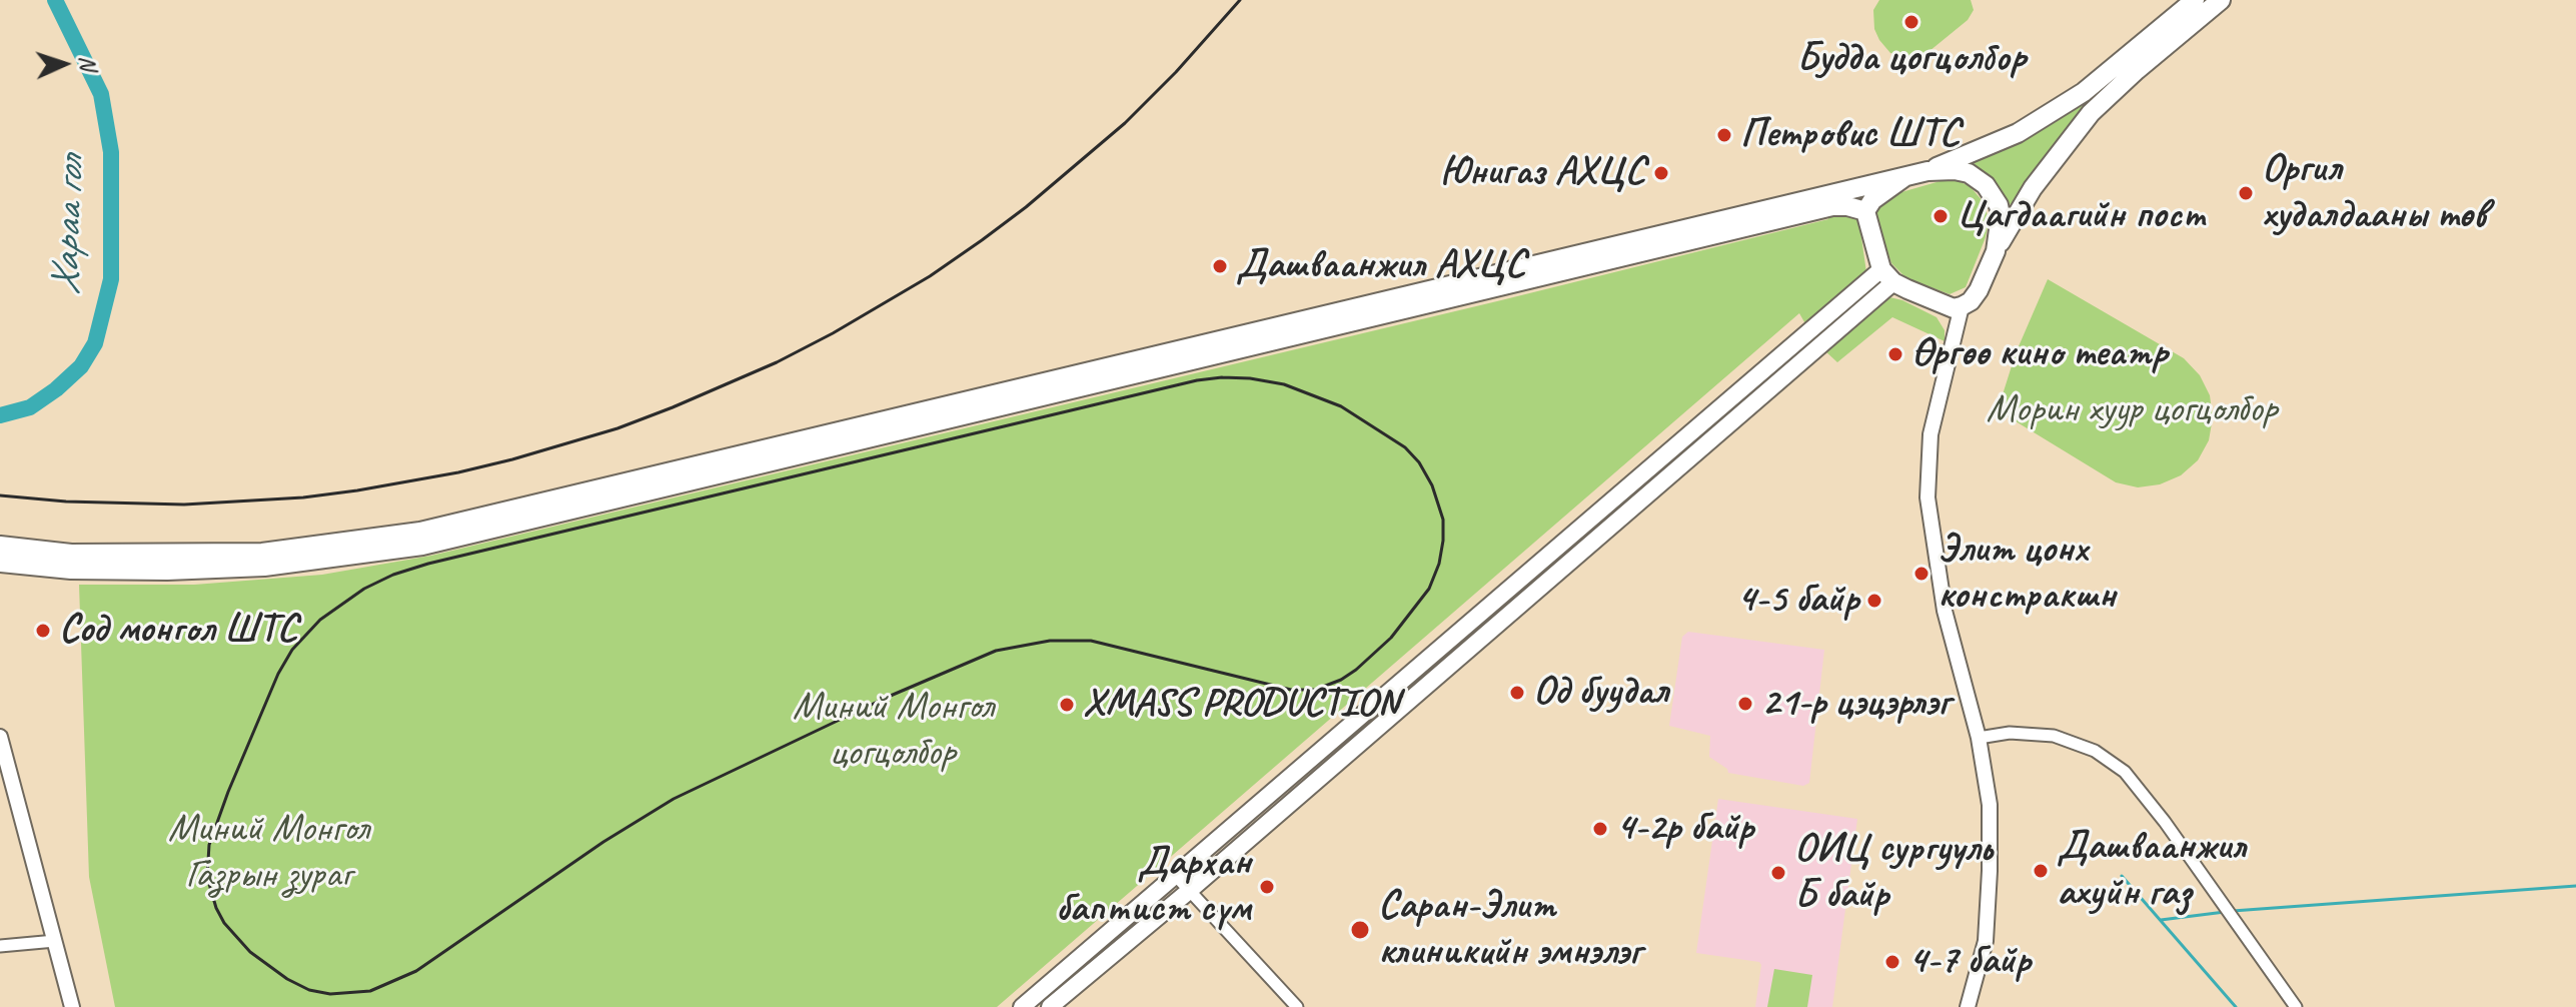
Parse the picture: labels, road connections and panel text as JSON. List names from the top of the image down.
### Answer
{
  "water": ["Хараа гол"],
  "parks": ["Морин хуур цогцолбор", "Миний Монгол цогцолбор", "Миний Монгол Газрын зураг"],
  "places": [
    "Будда цогцолбор",
    "Петровис ШТС",
    "Юнигаз АХЦС",
    "Оргил худалдааны төв",
    "Цагдаагийн пост",
    "Дашваанжил АХЦС",
    "Өргөө кино театр",
    "Элит цонх констракшн",
    "4-5 байр",
    "Сод монгол ШТС",
    "Од буудал",
    "21-р цэцэрлэг",
    "XMASS PRODUCTION",
    "4-2р байр",
    "Дашваанжил ахуйн газ",
    "ОИЦ сургууль Б байр",
    "Дархан баптист сүм",
    "Саран-Элит клиникийн эмнэлэг",
    "4-7 байр"
  ],
  "north": "right"
}
